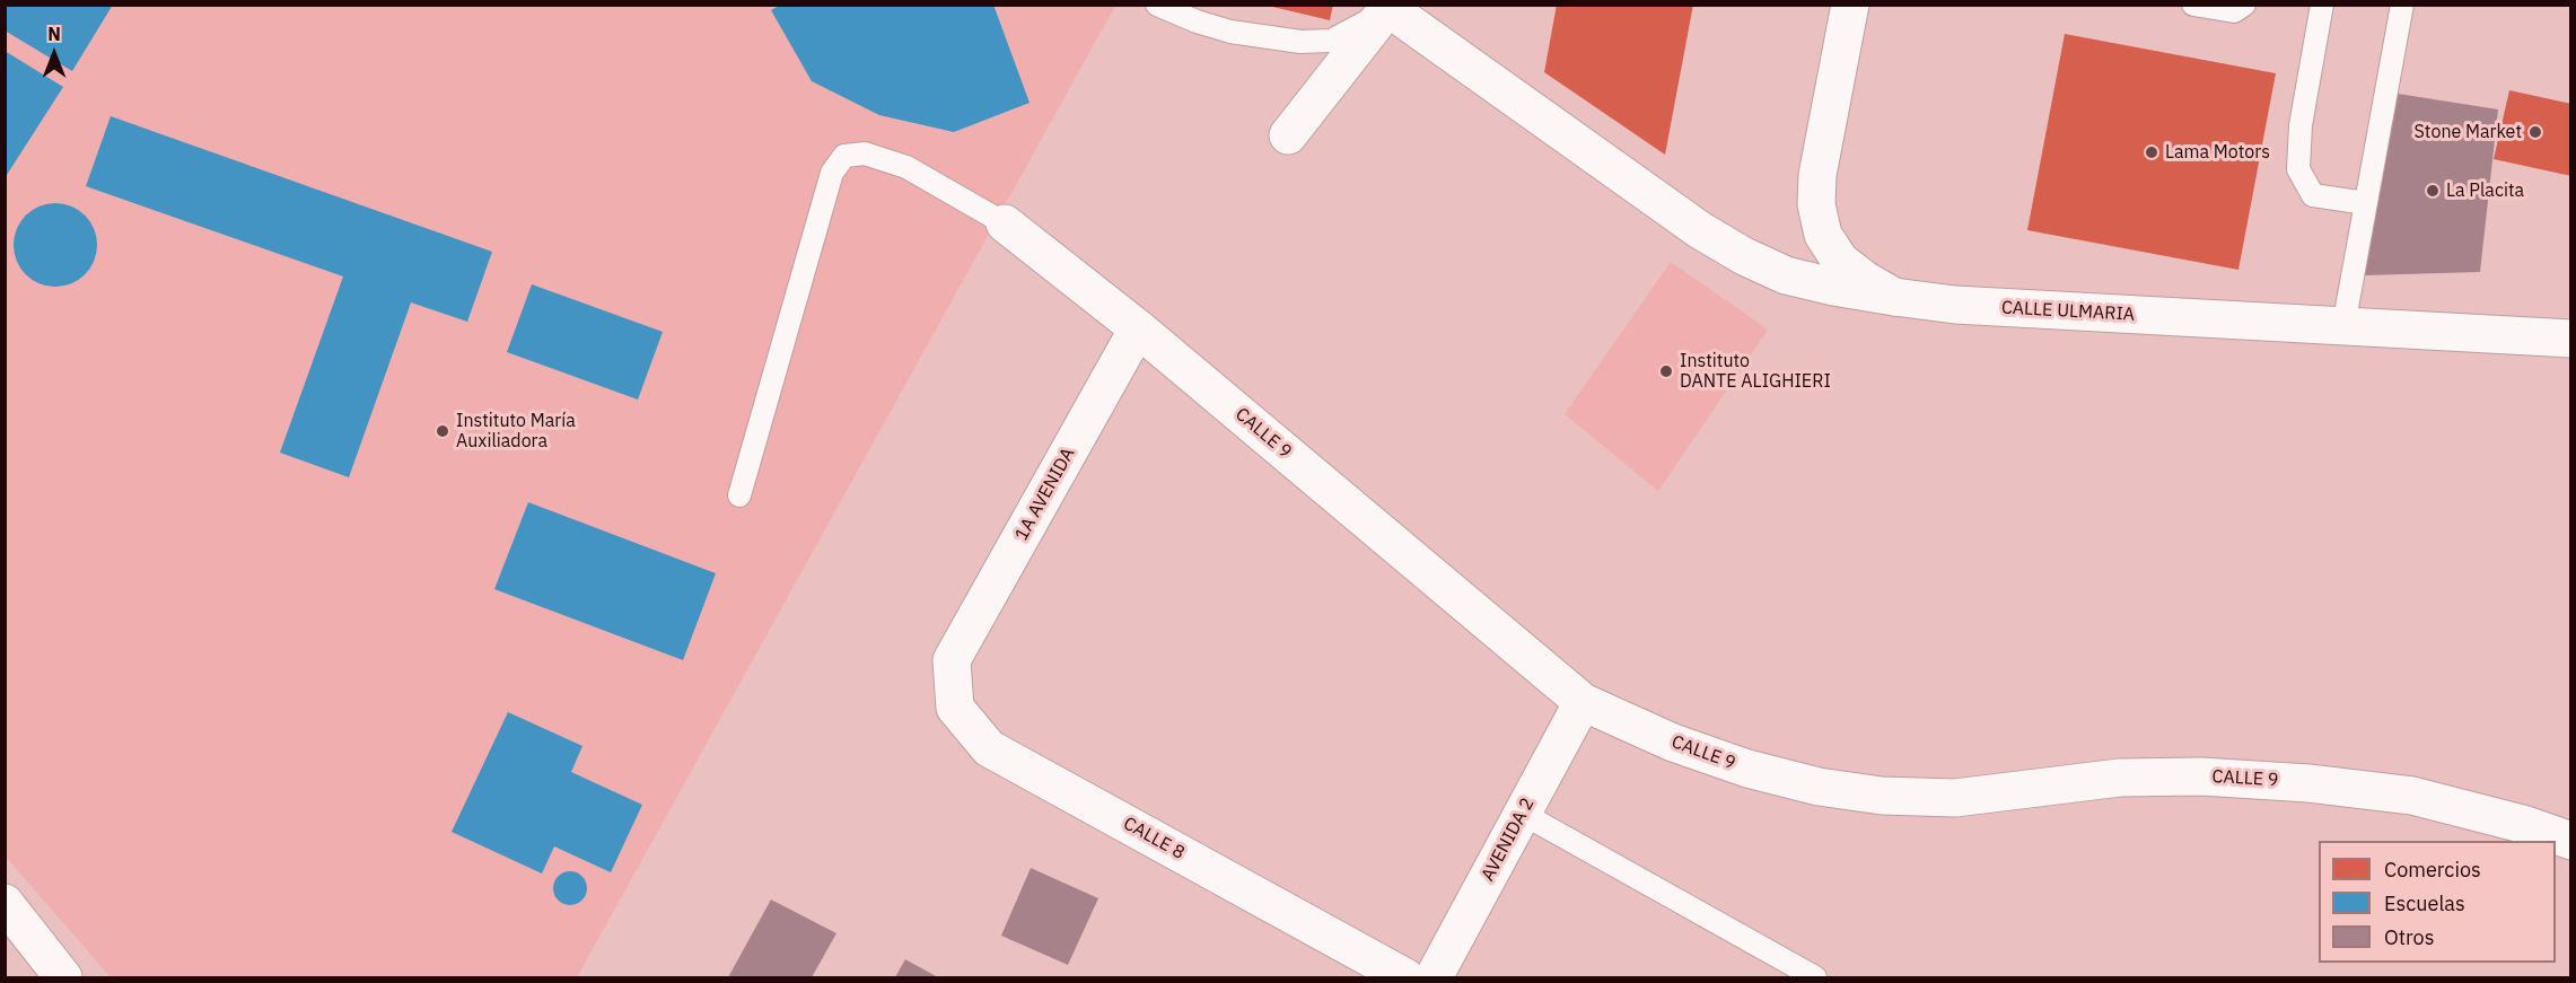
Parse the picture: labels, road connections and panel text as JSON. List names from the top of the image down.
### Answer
{
  "streets": {
    "street": [
      "CALLE ULMARIA",
      "CALLE 9",
      "1A AVENIDA",
      "CALLE 8",
      "AVENIDA 2"
    ]
  },
  "crossings": [
    ["CALLE 9", "1A AVENIDA"],
    ["CALLE 9", "AVENIDA 2"],
    ["1A AVENIDA", "CALLE 8"]
  ],
  "places": [
    "Stone Market",
    "Lama Motors",
    "La Placita",
    "Instituto DANTE ALIGHIERI",
    "Instituto María Auxiliadora"
  ],
  "legend": ["Comercios", "Escuelas", "Otros"],
  "north": "top"
}
